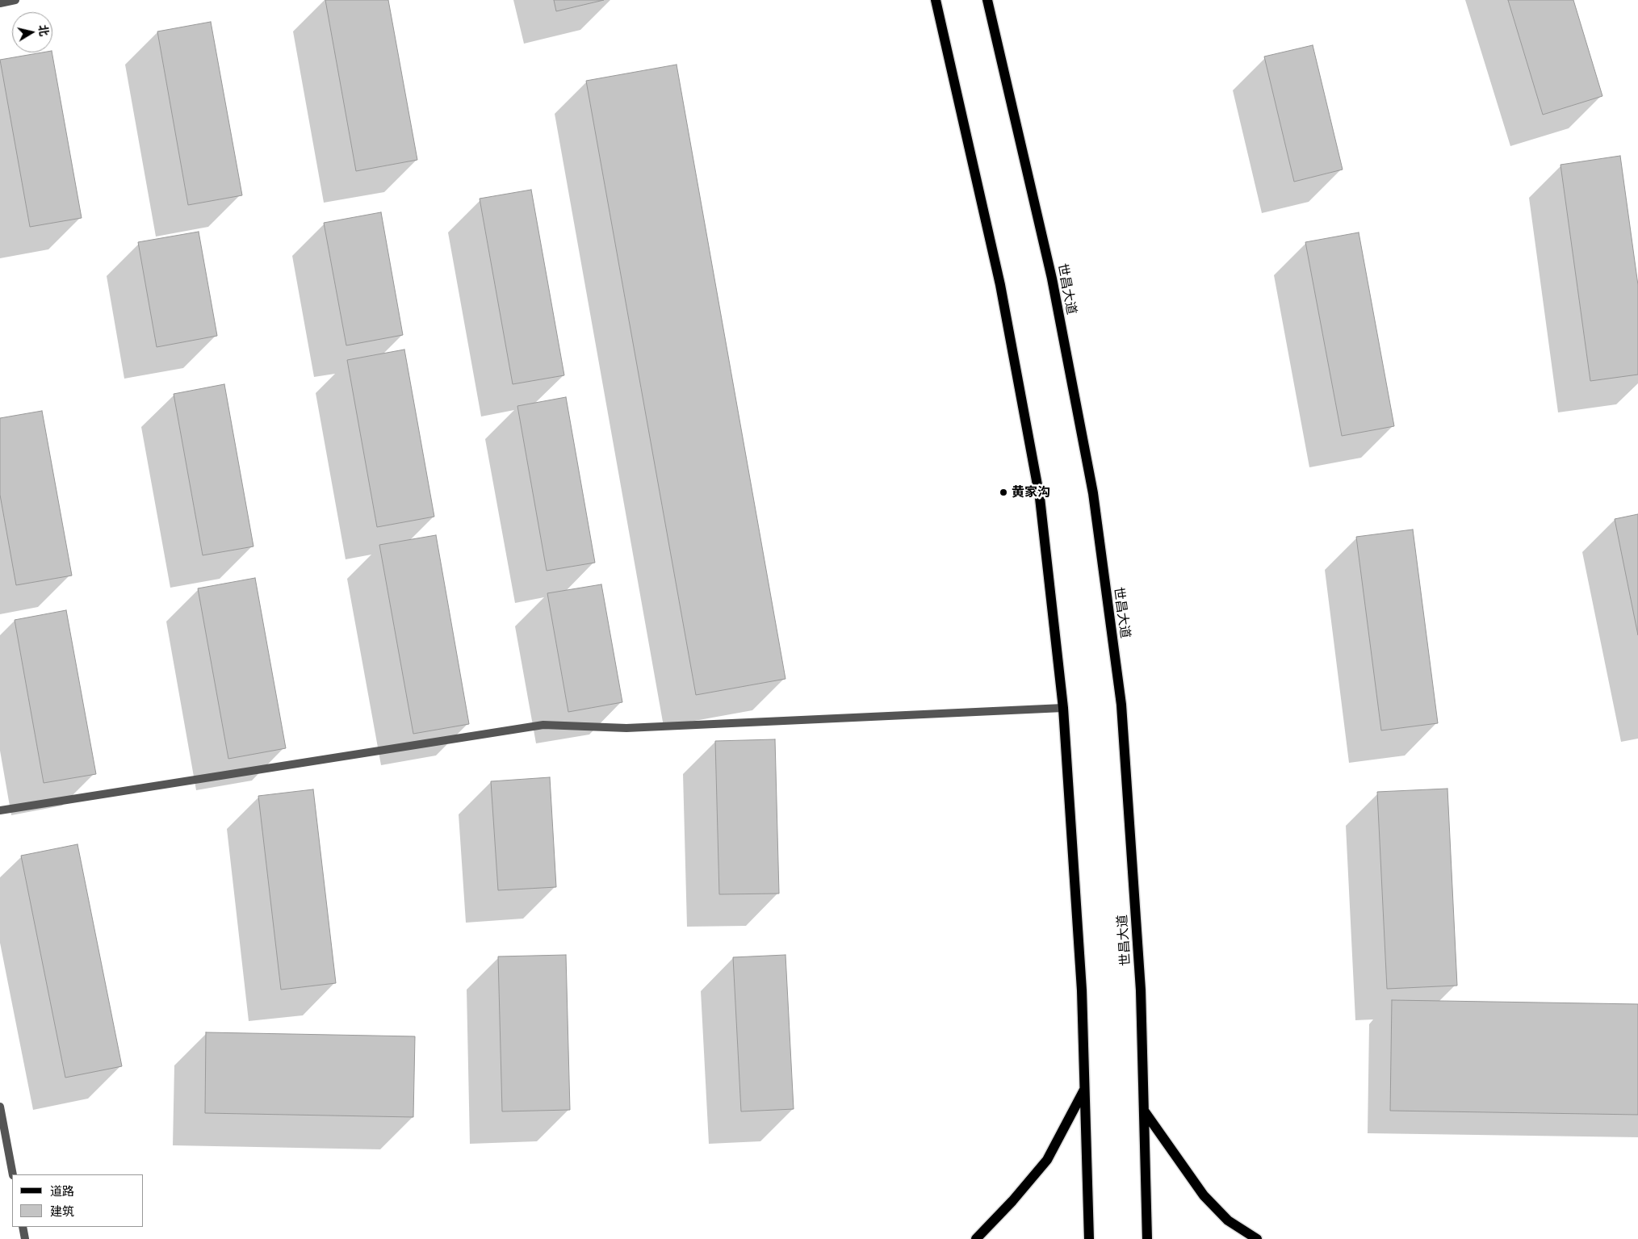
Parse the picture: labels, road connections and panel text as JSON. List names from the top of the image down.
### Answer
{
  "streets": {
    "main road": ["世昌大道"]
  },
  "places": ["黄家沟"],
  "legend": ["道路", "建筑"],
  "north": "right"
}
